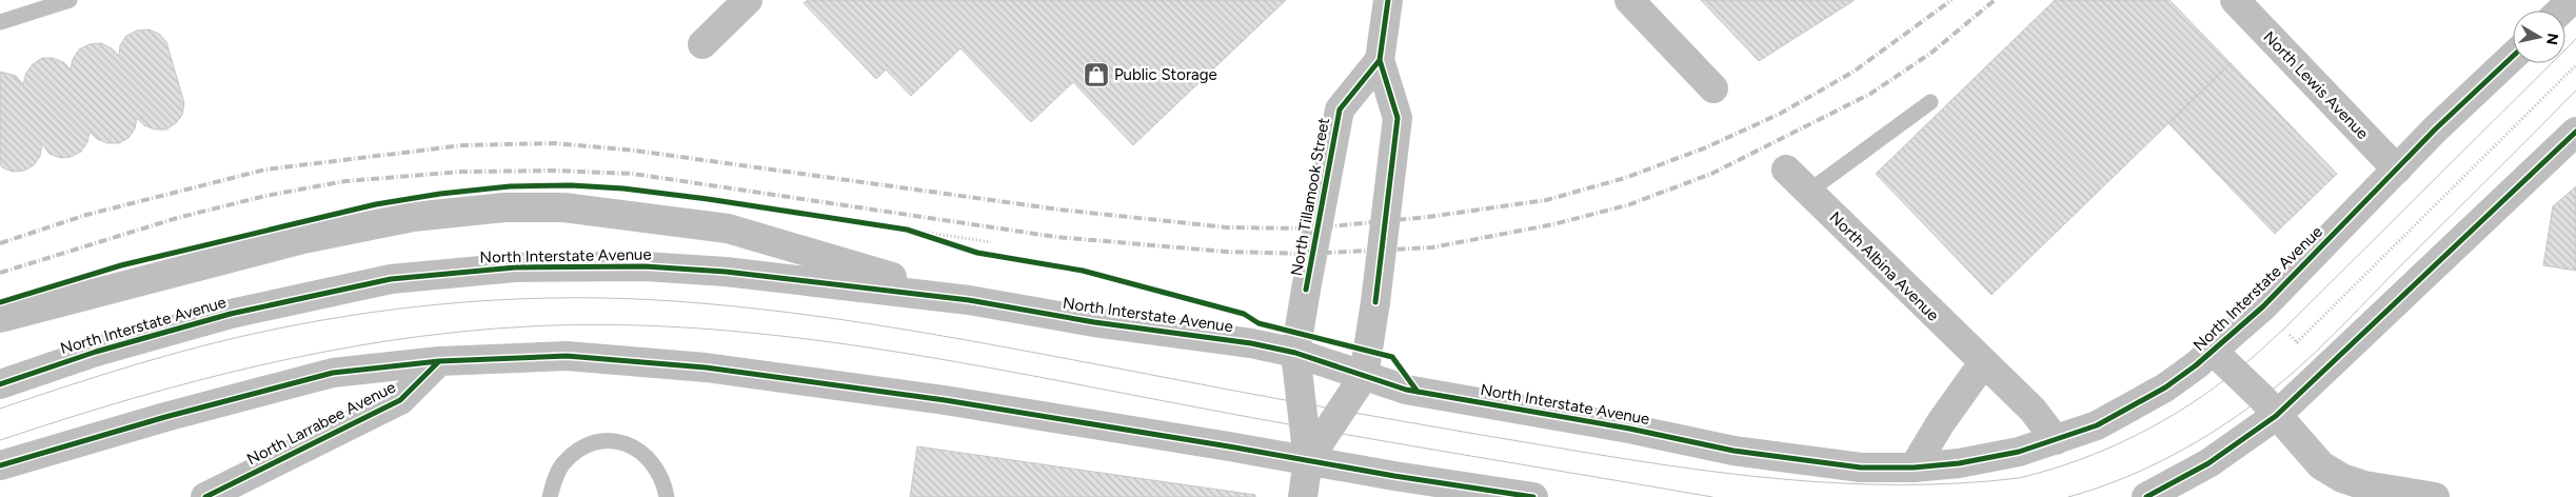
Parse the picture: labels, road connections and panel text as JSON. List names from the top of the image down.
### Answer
{
  "streets": {
    "street": [
      "North Lewis Avenue",
      "North Tillamook Street",
      "North Interstate Avenue",
      "North Albina Avenue",
      "North Larrabee Avenue"
    ]
  },
  "crossings": [
    ["North Lewis Avenue", "North Interstate Avenue"],
    ["North Tillamook Street", "North Interstate Avenue"],
    ["North Interstate Avenue", "North Albina Avenue"]
  ],
  "places": {
    "shop": ["Public Storage"]
  },
  "north": "right"
}
